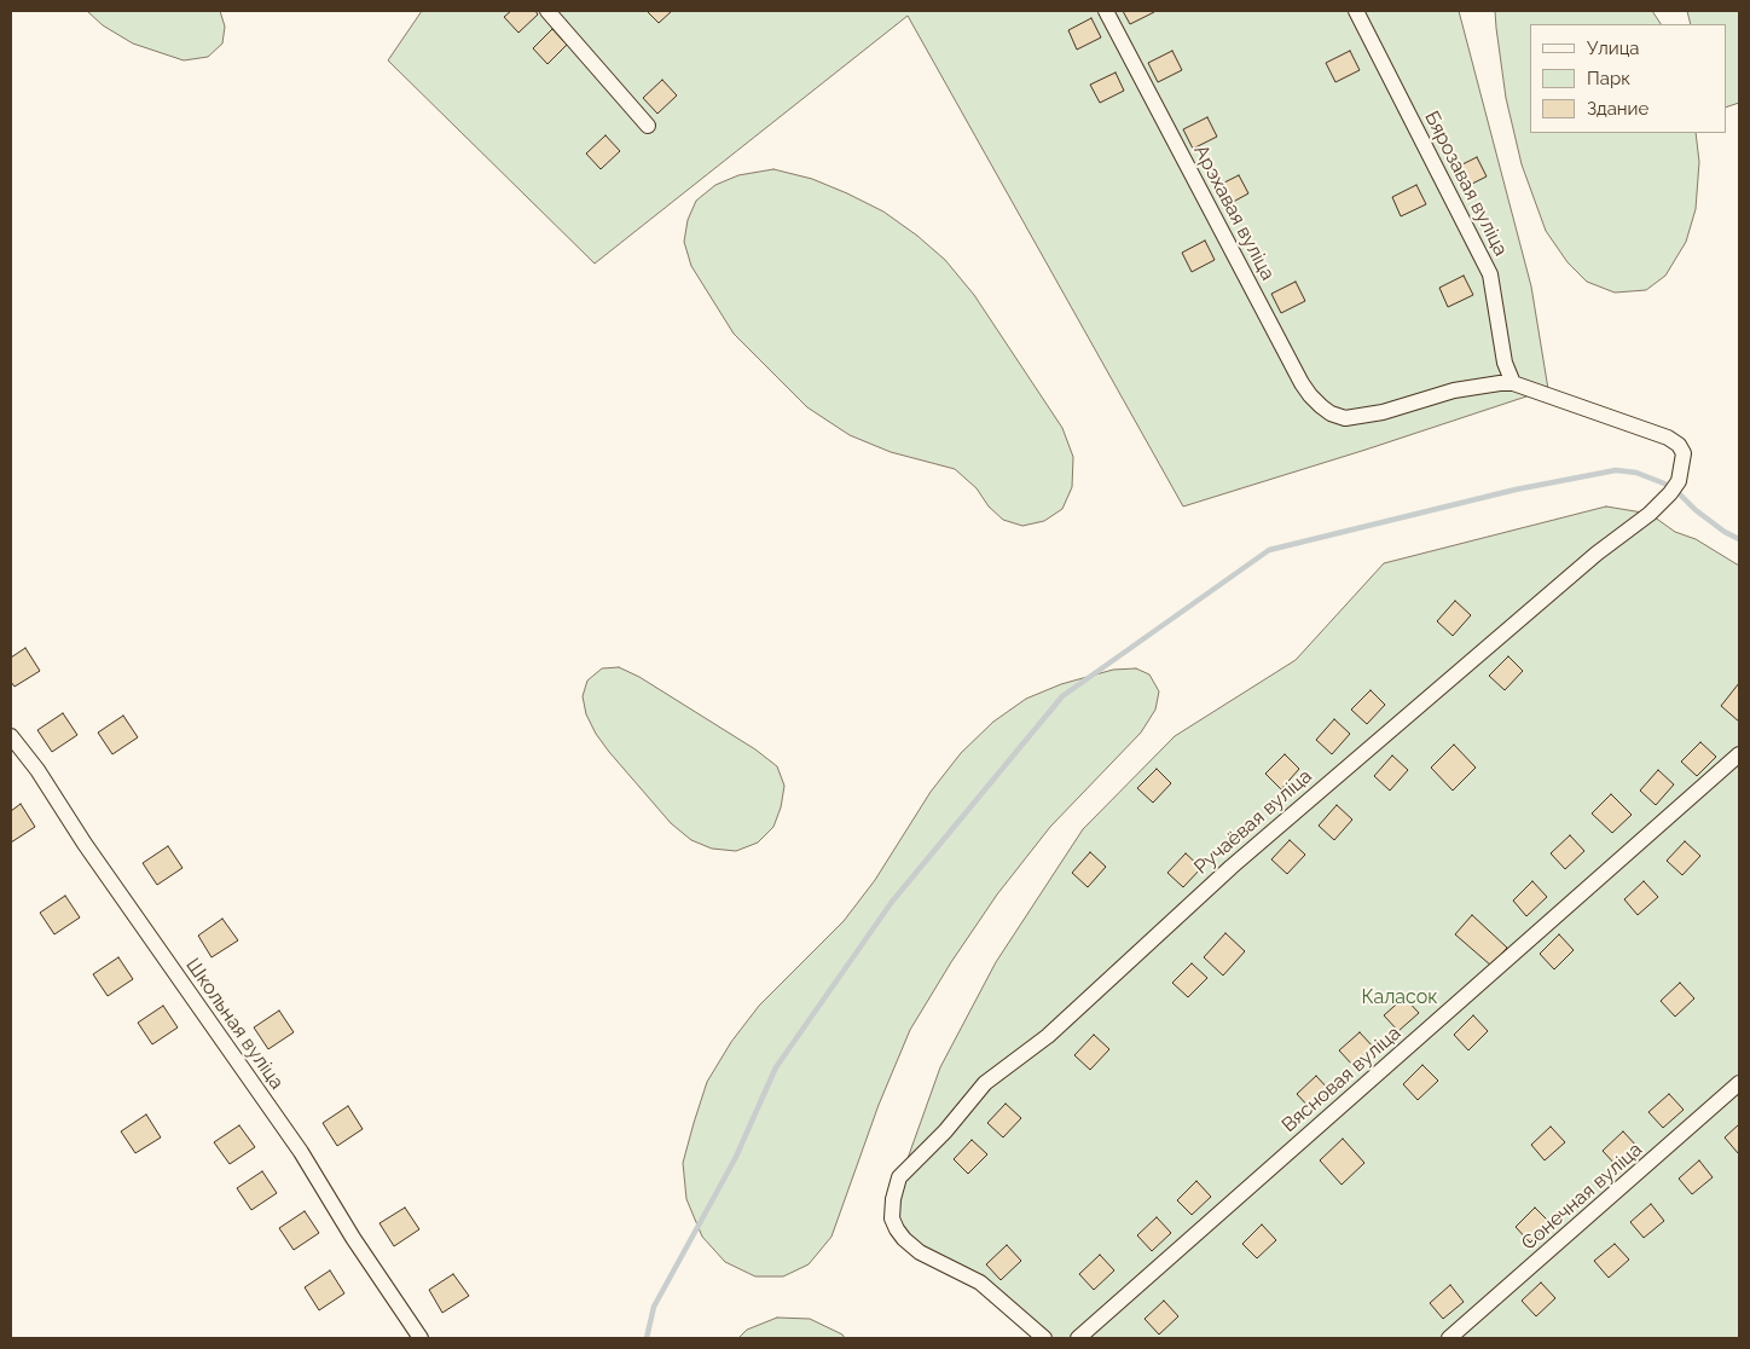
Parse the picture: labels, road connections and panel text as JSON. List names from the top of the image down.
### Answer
{
  "streets": {
    "street": [
      "Бярозавая вуліца",
      "Арэхавая вуліца",
      "Ручаёвая вуліца",
      "Школьная вуліца",
      "Вясновая вуліца",
      "Сонечная вуліца"
    ]
  },
  "crossings": [
    ["Бярозавая вуліца", "Арэхавая вуліца"],
    ["Бярозавая вуліца", "Ручаёвая вуліца"],
    ["Арэхавая вуліца", "Ручаёвая вуліца"]
  ],
  "parks": ["Каласок"],
  "legend": ["Улица", "Парк", "Здание"]
}
